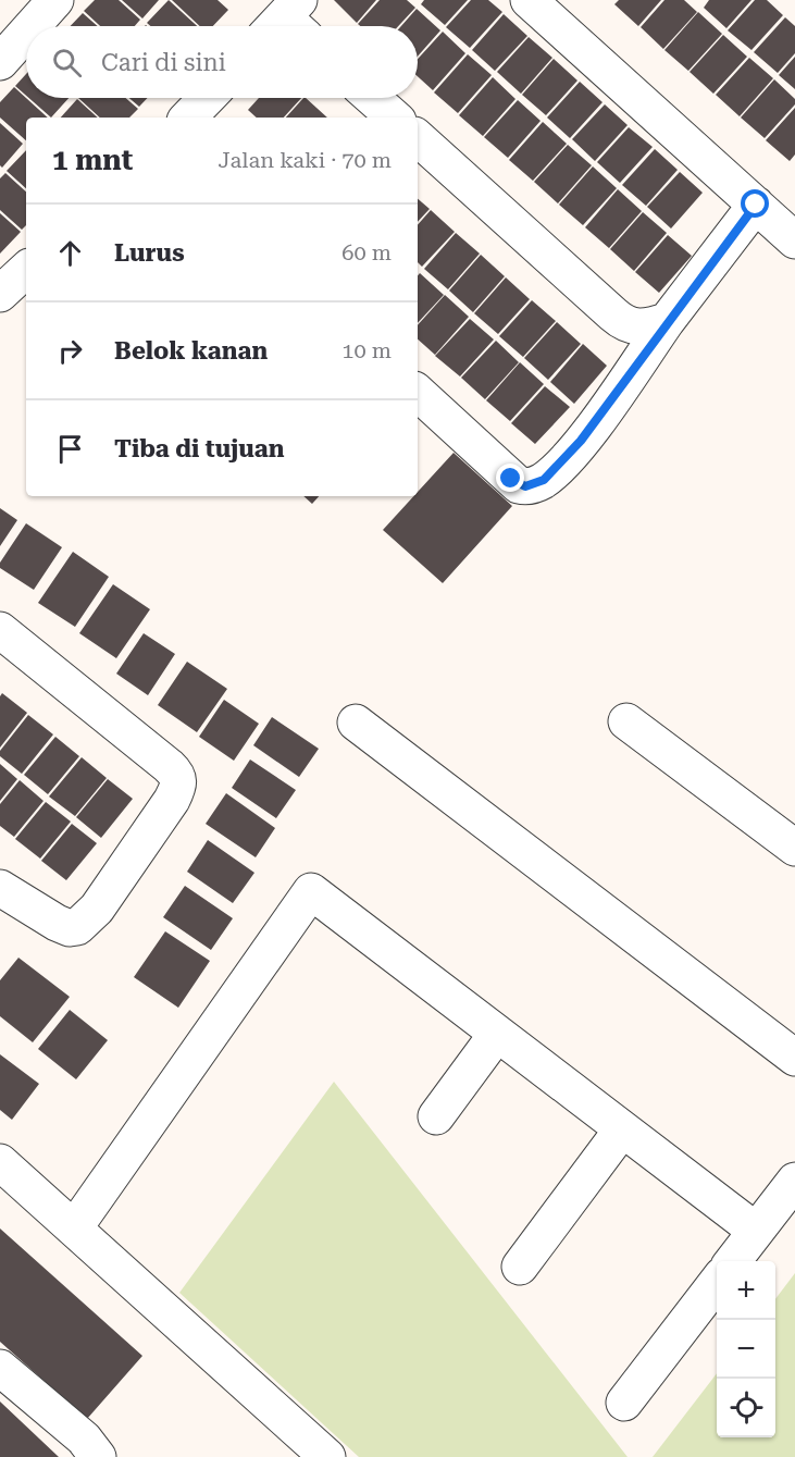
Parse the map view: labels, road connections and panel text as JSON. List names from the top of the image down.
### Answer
{
  "page": {
    "search": "Cari di sini",
    "heading": ["1 mnt", "Jalan kaki · 70 m"],
    "list": [
      ["Lurus", "60 m"],
      ["Belok kanan", "10 m"],
      "Tiba di tujuan"
    ],
    "map_buttons": ["+", "−"]
  }
}
